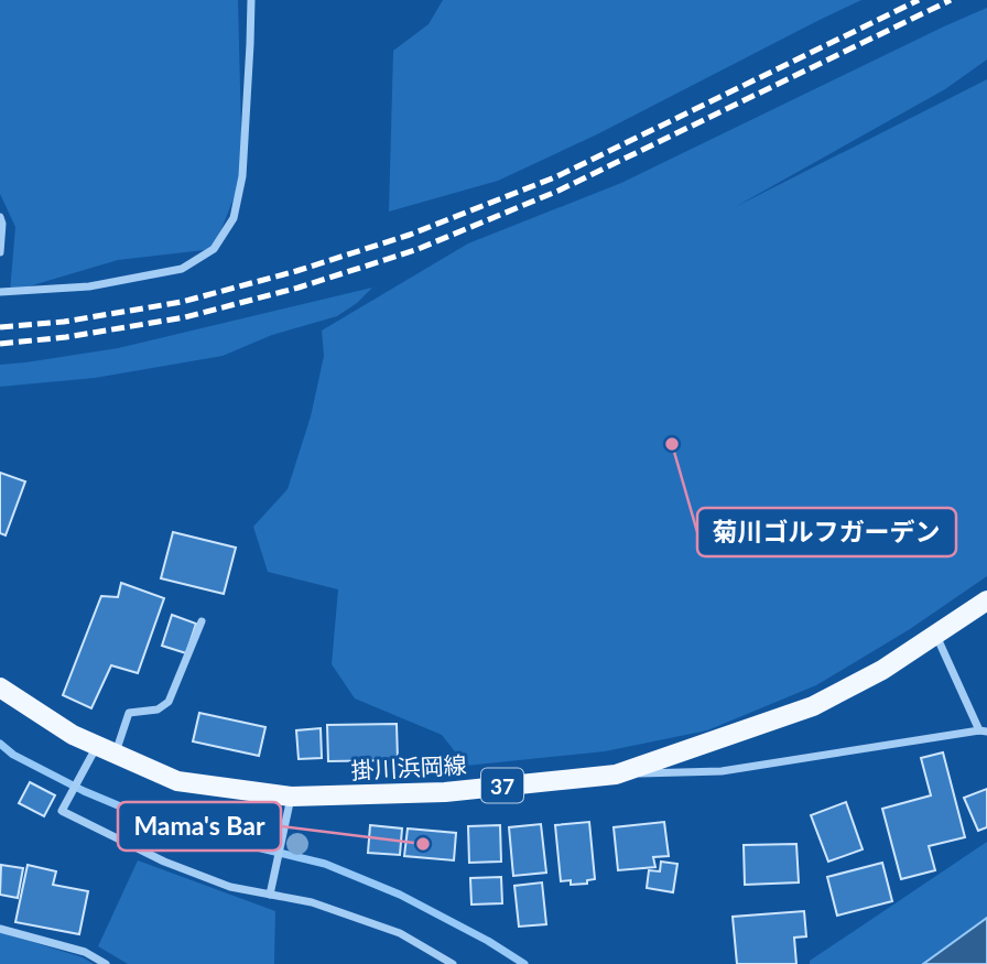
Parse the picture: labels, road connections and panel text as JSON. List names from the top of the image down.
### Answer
{
  "streets": {
    "main road": ["掛川浜岡線", "37"]
  },
  "places": ["菊川ゴルフガーデン", "Mama's Bar"]
}
